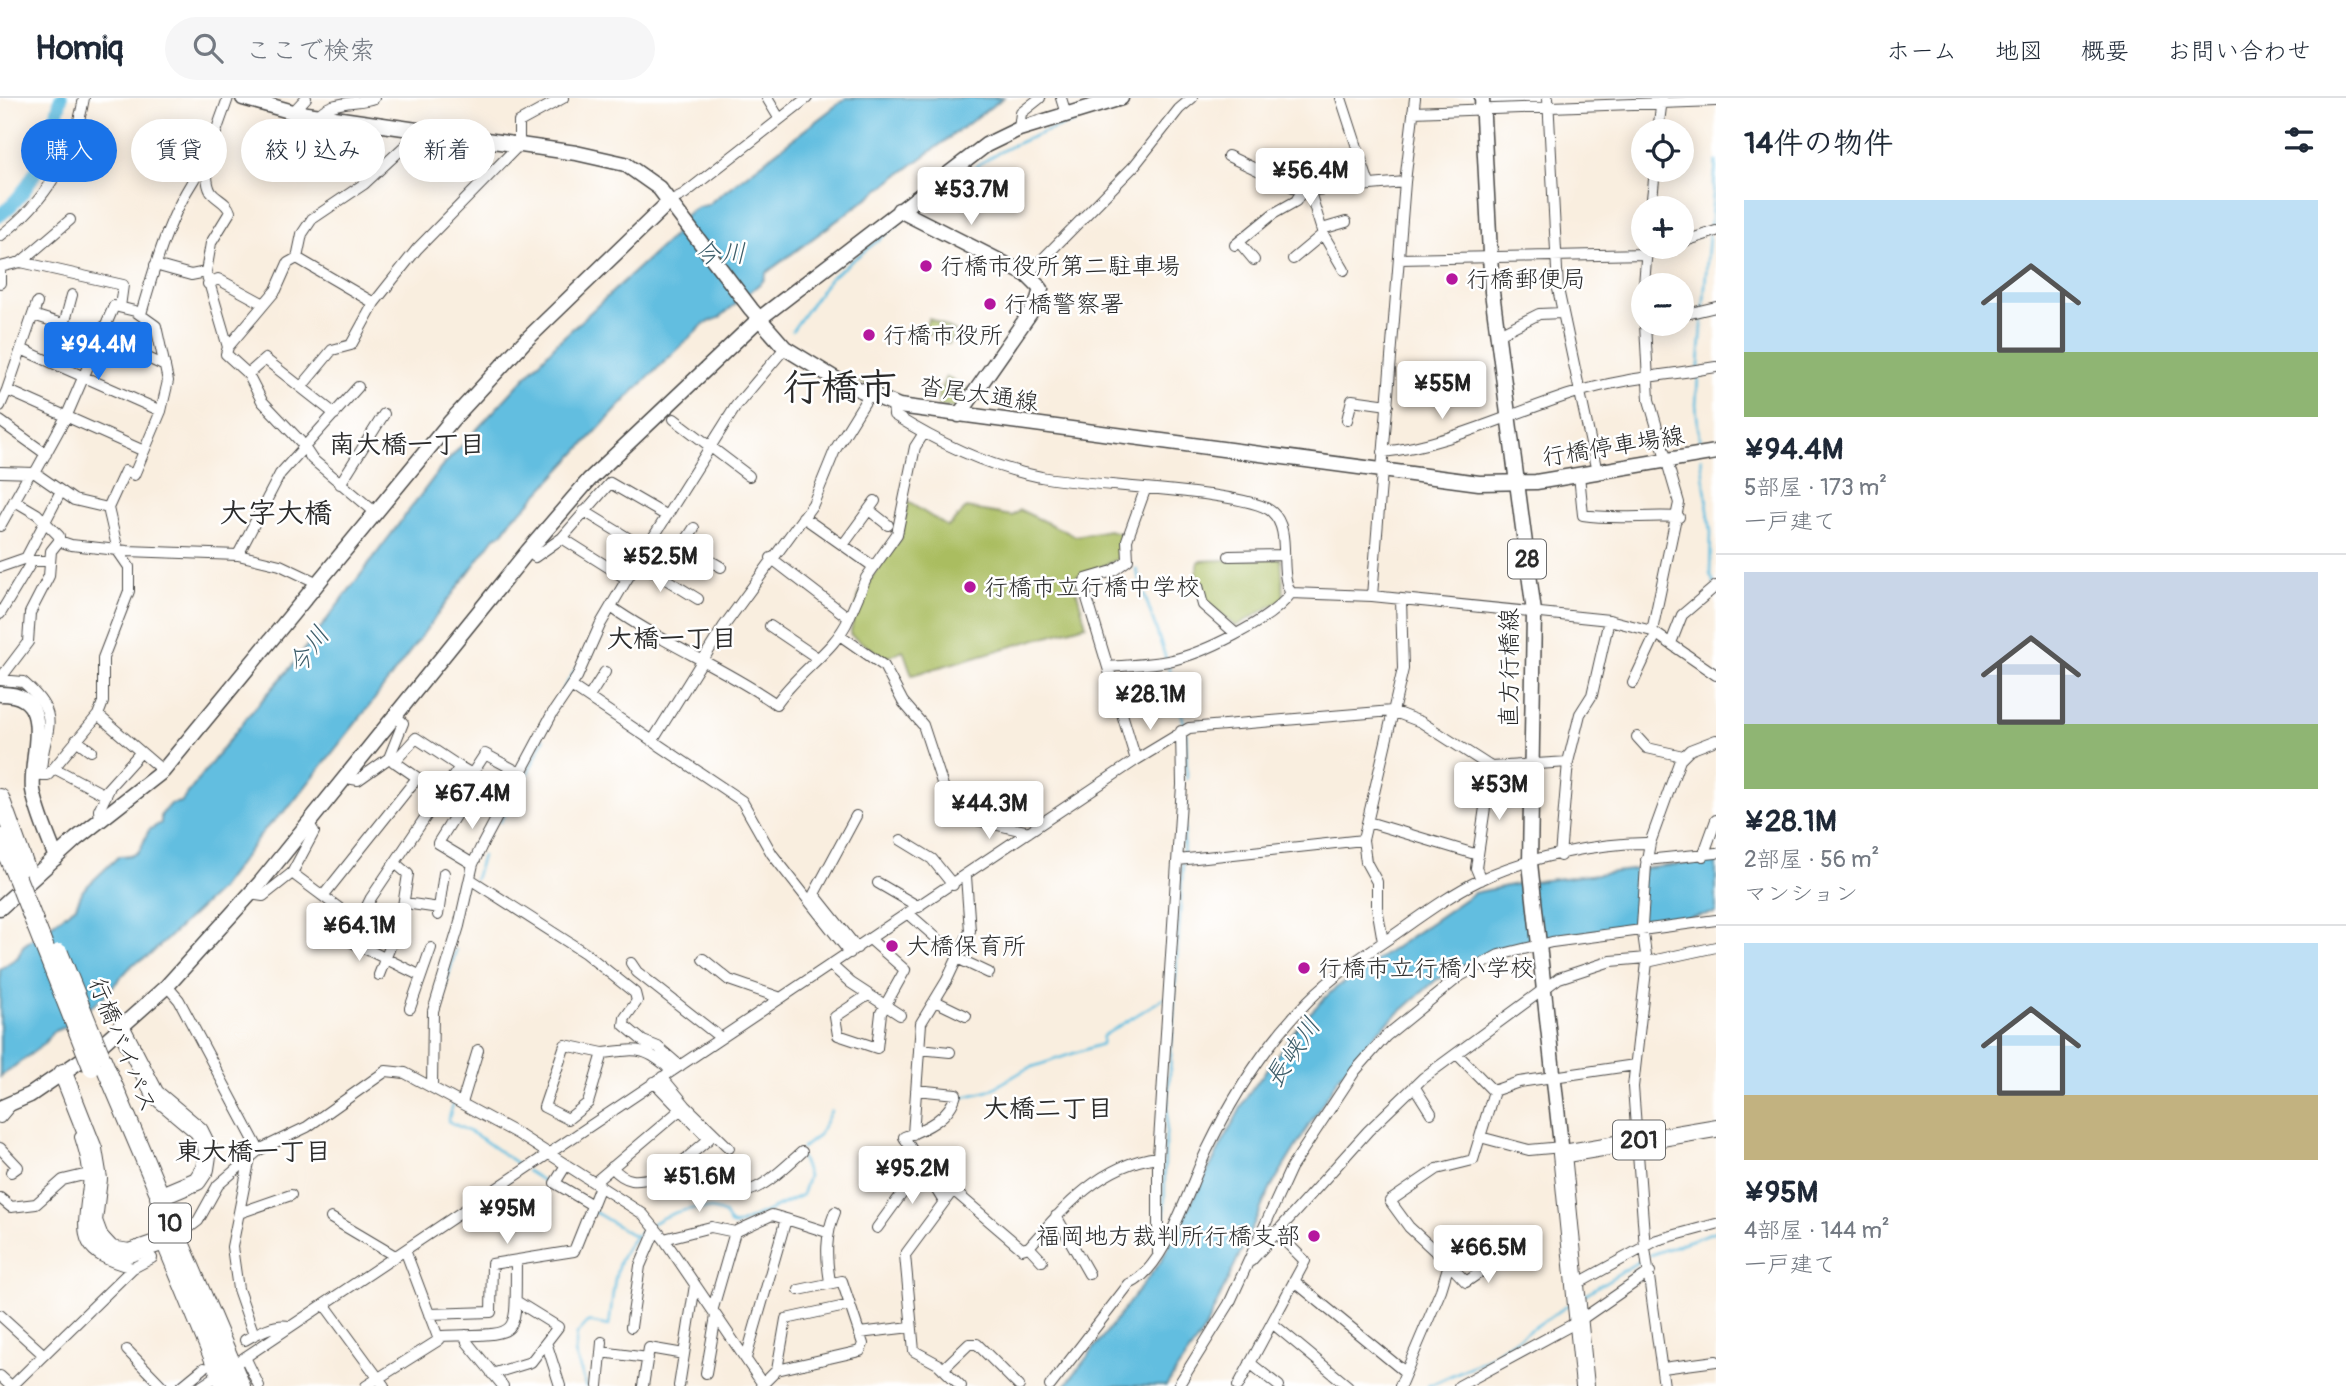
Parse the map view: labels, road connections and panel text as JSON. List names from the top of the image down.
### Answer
{
  "streets": {
    "highway": ["行橋バイパス", "201", "10"],
    "street": [
      "沓尾大通線",
      "行橋停車場線",
      "28",
      "直方行橋線"
    ]
  },
  "crossings": [
    ["沓尾大通線", "行橋停車場線"],
    ["沓尾大通線", "直方行橋線"],
    ["行橋停車場線", "直方行橋線"],
    ["直方行橋線", "201"]
  ],
  "districts": [
    "行橋市",
    "南大橋一丁目",
    "大字大橋",
    "大橋一丁目",
    "大橋二丁目",
    "東大橋一丁目"
  ],
  "water": ["今川", "長峡川"],
  "places": [
    "行橋市役所第二駐車場",
    "行橋郵便局",
    "行橋警察署",
    "行橋市役所",
    "行橋市立行橋中学校",
    "大橋保育所",
    "行橋市立行橋小学校",
    "福岡地方裁判所行橋支部"
  ],
  "page": {
    "header": "Homiq",
    "search": "ここで検索",
    "nav": [
      "ホーム",
      "地図",
      "概要",
      "お問い合わせ"
    ],
    "heading": "14件の物件",
    "map_buttons": ["+", "−"],
    "chip": [
      "購入",
      "賃貸",
      "絞り込み",
      "新着"
    ],
    "price": [
      "¥56.4M",
      "¥53.7M",
      "¥94.4M",
      "¥55M",
      "¥52.5M",
      "¥28.1M",
      "¥53M",
      "¥67.4M",
      "¥44.3M",
      "¥64.1M",
      "¥95.2M",
      "¥51.6M",
      "¥95M",
      "¥66.5M"
    ],
    "list": [
      {
        "name": "¥94.4M",
        "note": "5部屋 · 173 m² · 一戸建て"
      },
      {
        "name": "¥28.1M",
        "note": "2部屋 · 56 m² · マンション"
      },
      {
        "name": "¥95M",
        "note": "4部屋 · 144 m² · 一戸建て"
      }
    ]
  }
}
